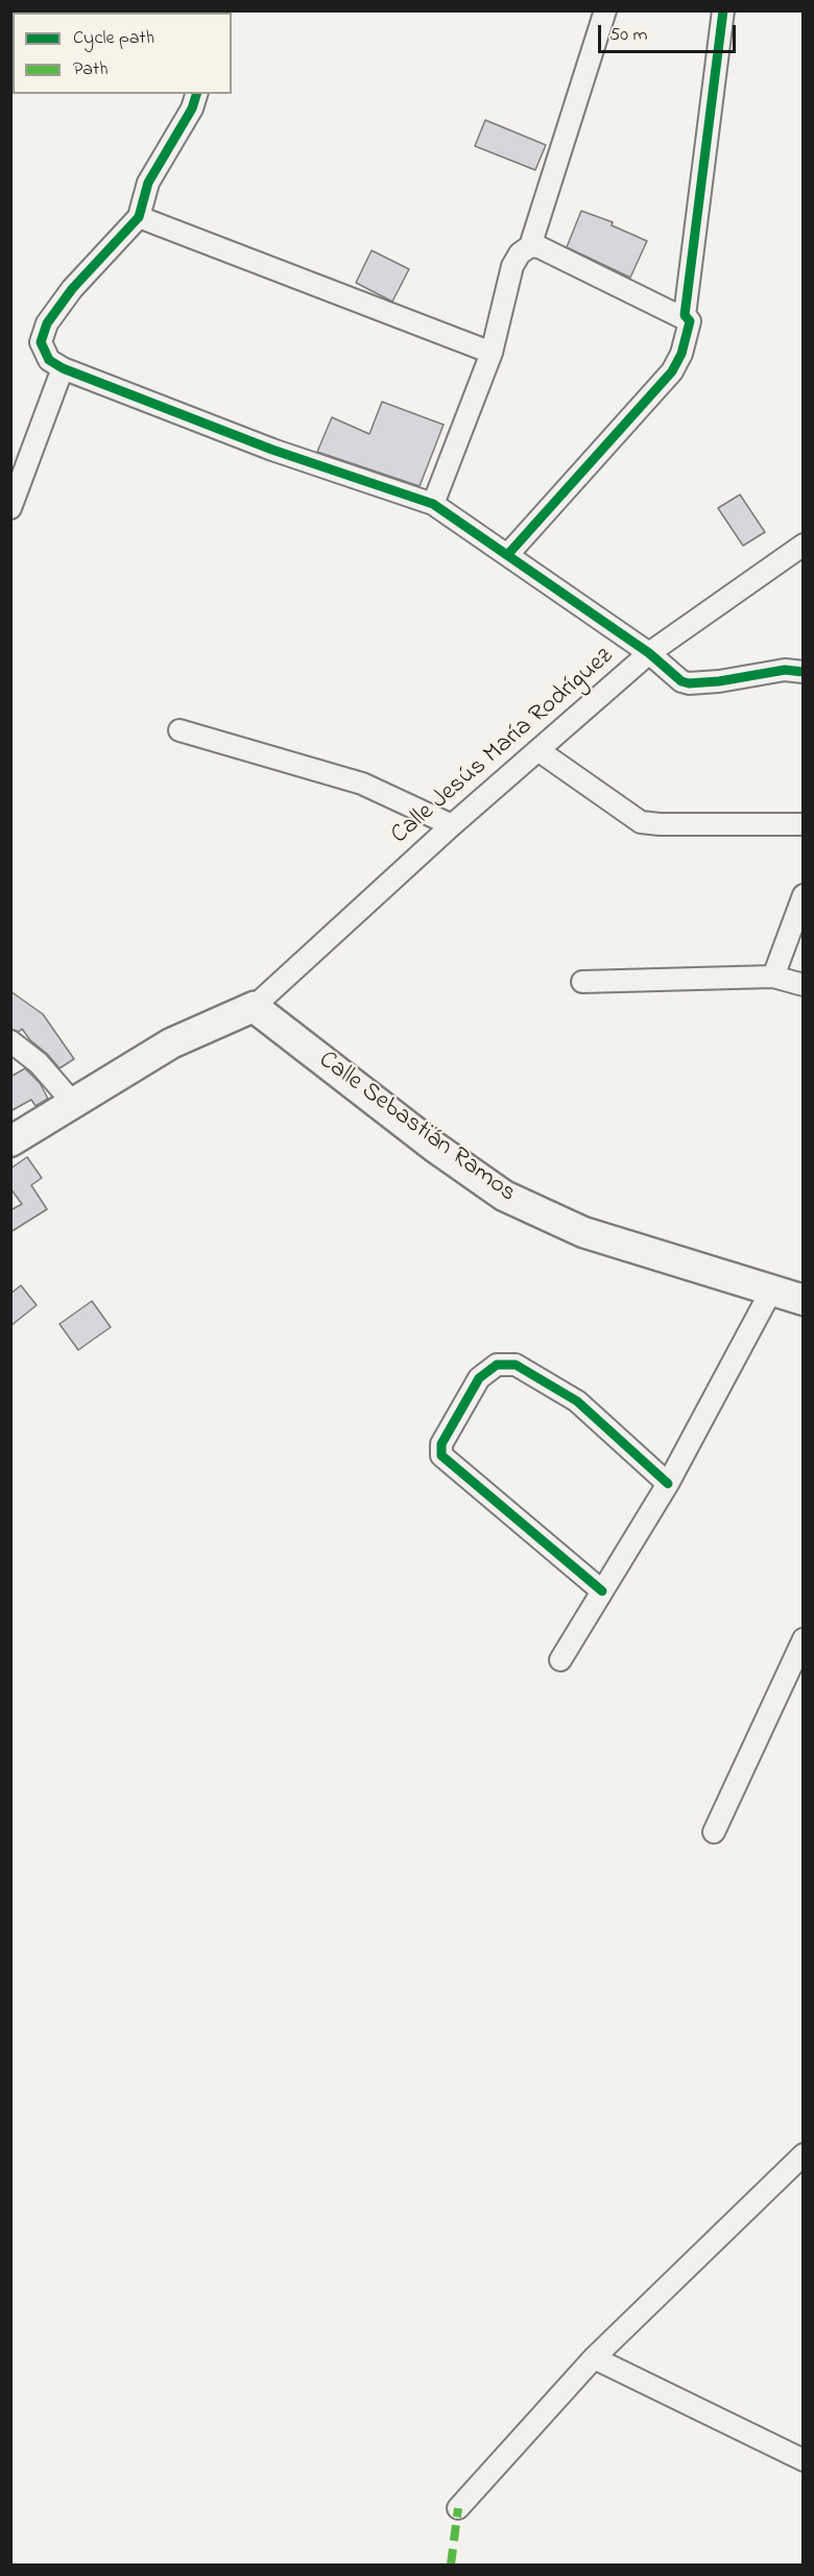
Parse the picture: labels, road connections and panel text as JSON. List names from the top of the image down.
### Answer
{
  "streets": {
    "main road": ["Calle Sebastián Ramos"],
    "street": ["Calle Jesús María Rodríguez"]
  },
  "crossings": [
    ["Calle Jesús María Rodríguez", "Calle Sebastián Ramos"]
  ],
  "legend": ["Cycle path", "Path"],
  "scale_bar": "50 m"
}
